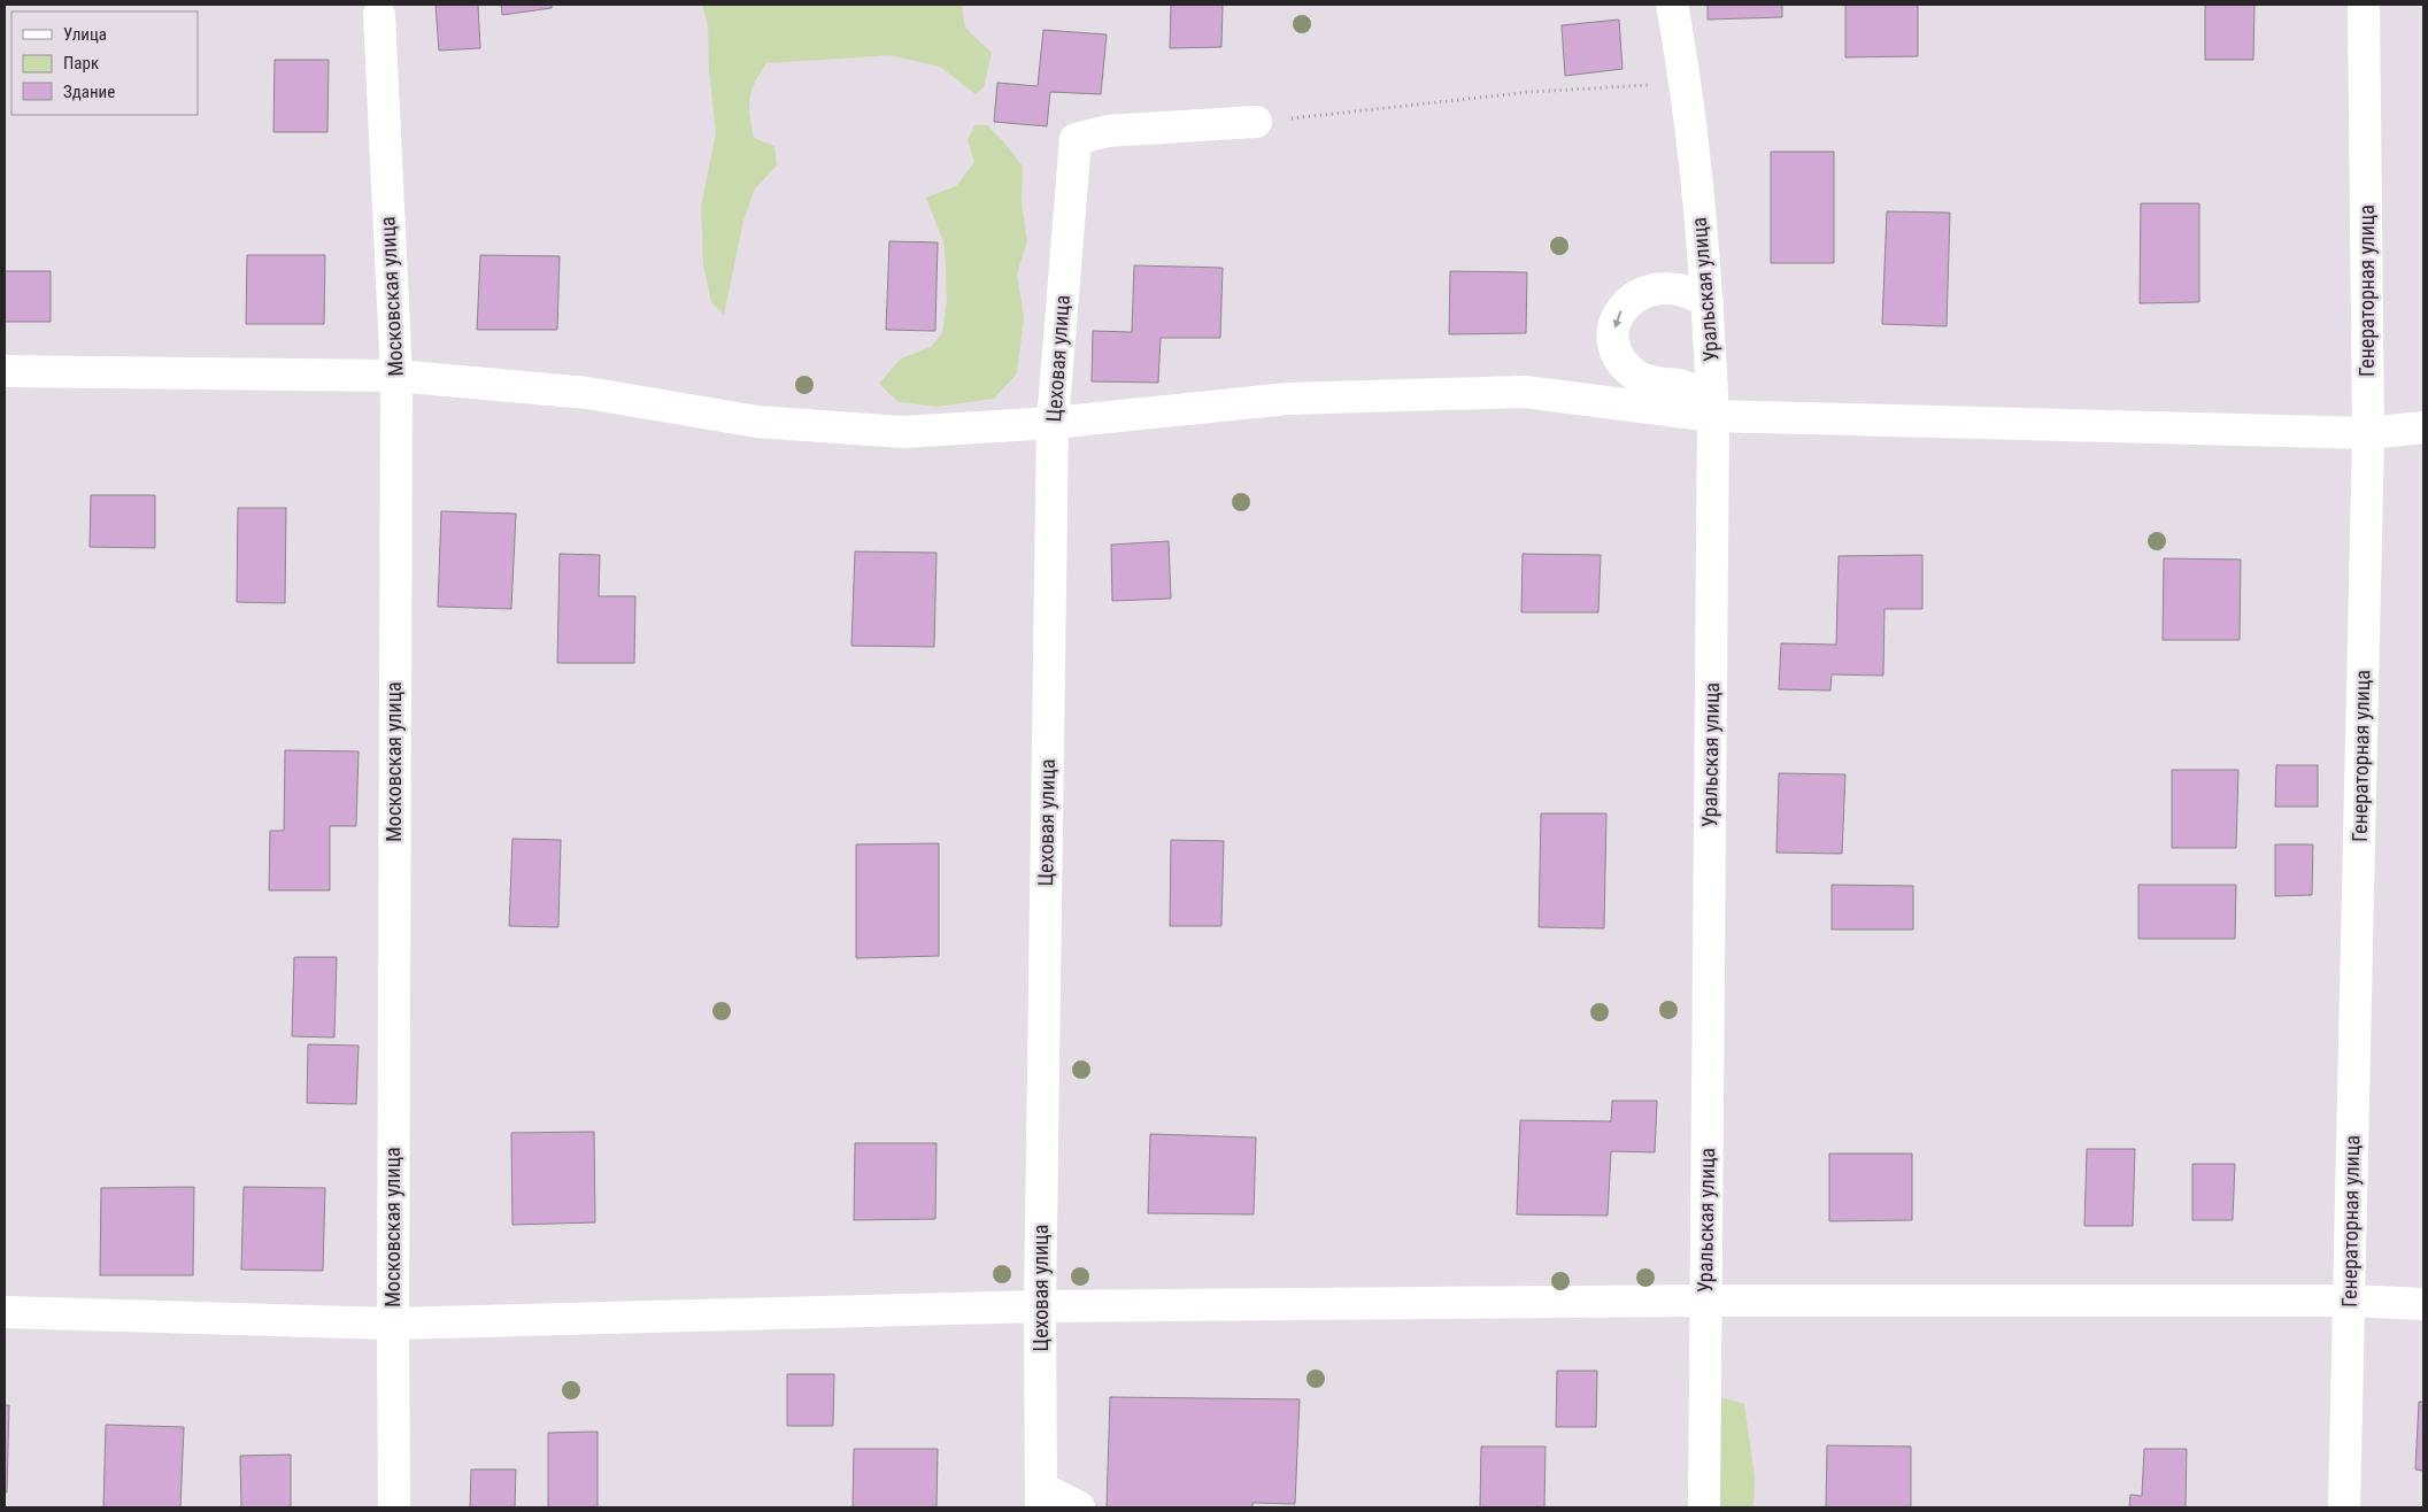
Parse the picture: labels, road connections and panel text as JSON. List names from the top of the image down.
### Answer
{
  "streets": {
    "street": [
      "Уральская улица",
      "Генераторная улица",
      "Московская улица",
      "Цеховая улица"
    ]
  },
  "legend": ["Улица", "Парк", "Здание"]
}
